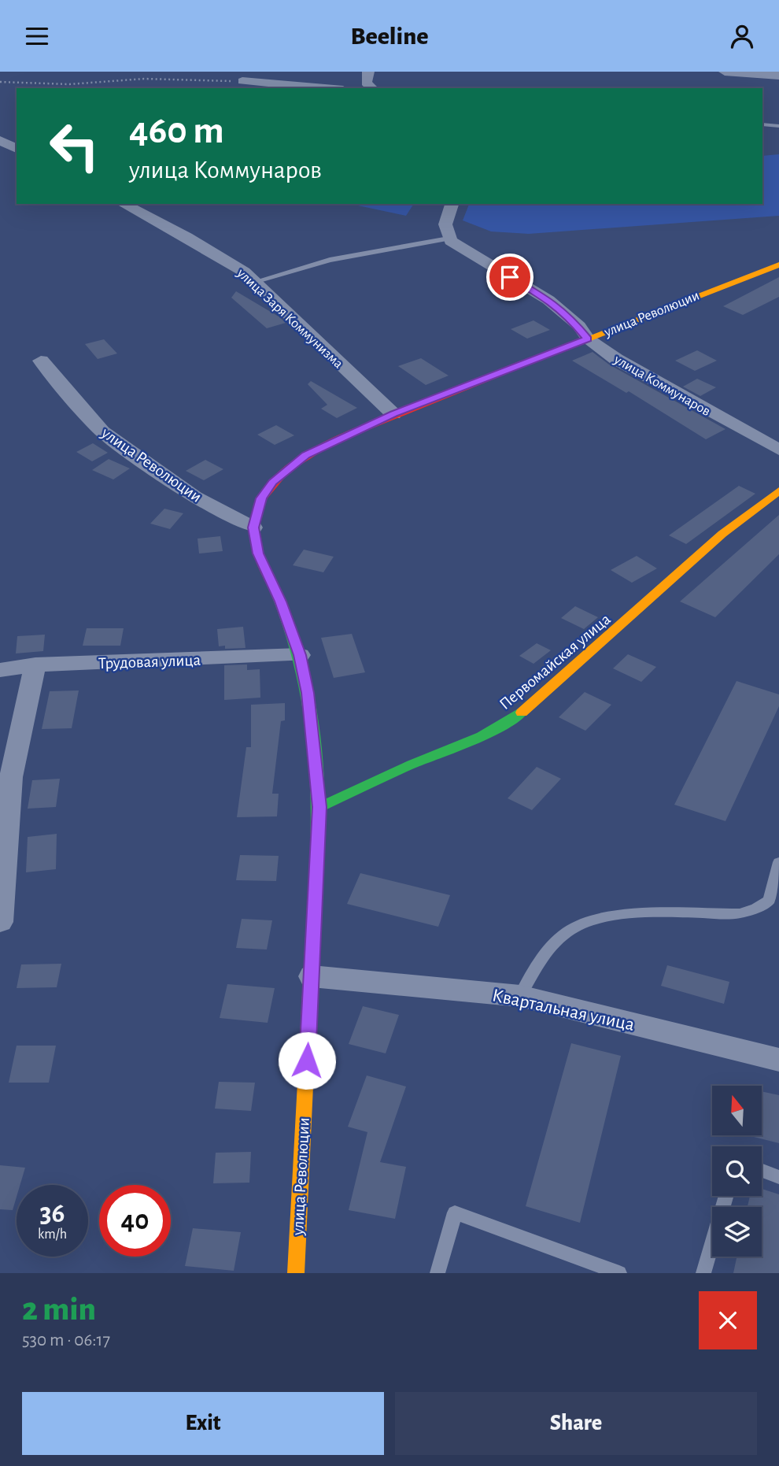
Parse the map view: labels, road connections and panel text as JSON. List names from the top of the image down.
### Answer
{
  "streets": {
    "street": [
      "улица Революции",
      "улица Заря Коммунизма",
      "улица Коммунаров",
      "Трудовая улица",
      "Первомайская улица",
      "Квартальная улица"
    ]
  },
  "crossings": [
    ["улица Революции", "улица Заря Коммунизма"],
    ["улица Революции", "улица Коммунаров"],
    ["улица Революции", "Трудовая улица"],
    ["улица Революции", "Первомайская улица"],
    ["улица Революции", "Квартальная улица"]
  ],
  "north": "top",
  "page": {
    "header": "Beeline",
    "turn": ["460 m", "улица Коммунаров"],
    "speed": "36 km/h",
    "limit": "40",
    "heading": ["2 min", "530 m · 06:17"],
    "buttons": ["Exit", "Share"]
  }
}
